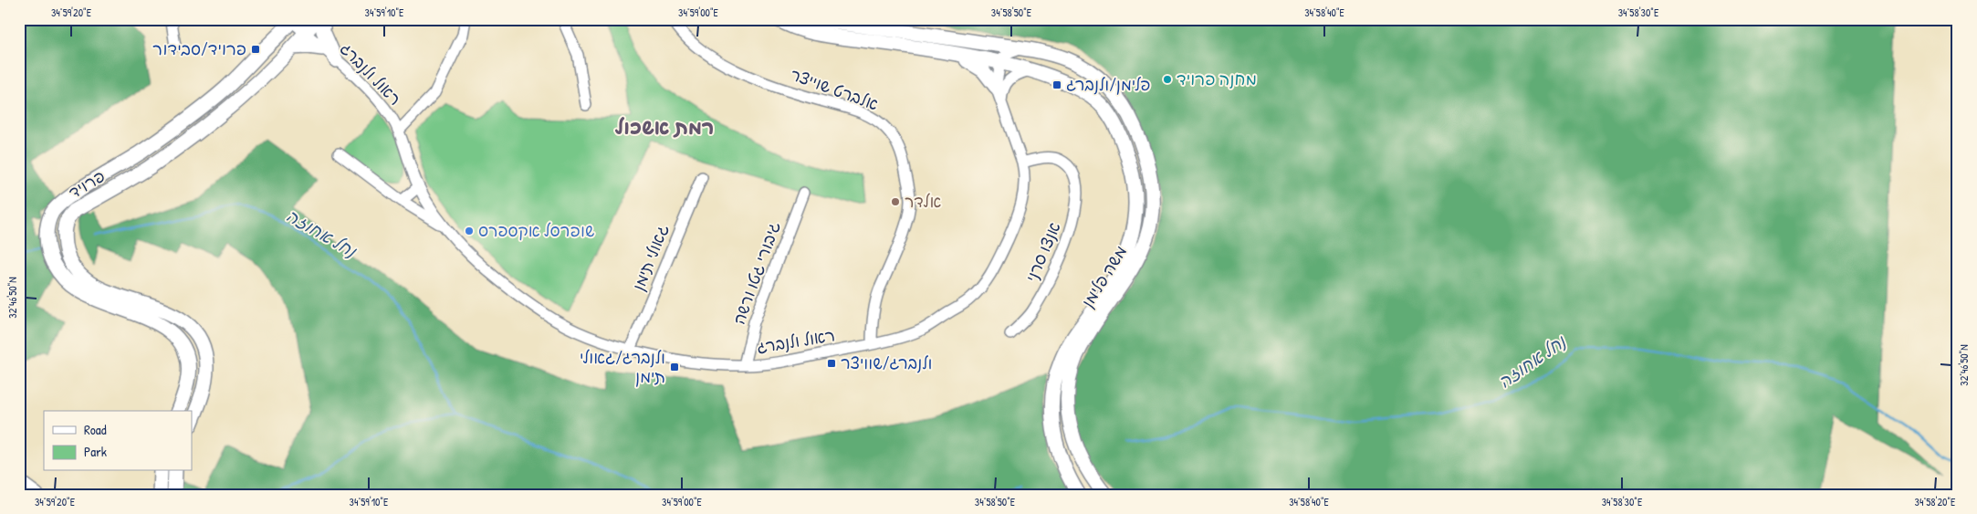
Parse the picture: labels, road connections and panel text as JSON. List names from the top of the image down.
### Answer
{
  "streets": {
    "main road": ["פרויד", "משה פלימן"],
    "street": [
      "ראול ולנברג",
      "אלברט שוייצר",
      "אנצו סרני",
      "גאולי תימן",
      "גיבורי גטו ורשה"
    ]
  },
  "crossings": [
    ["ראול ולנברג", "אלברט שוייצר"],
    ["ראול ולנברג", "פרויד"],
    ["ראול ולנברג", "אנצו סרני"],
    ["ראול ולנברג", "גאולי תימן"],
    ["ראול ולנברג", "גיבורי גטו ורשה"]
  ],
  "districts": ["רמת אשכול"],
  "water": ["נחל אחוזה"],
  "places": {
    "transit": [
      "פרויד/סבידור",
      "פלימן/ולנברג",
      "ולנברג/שוויצר",
      "ולנברג/גאולי תימן"
    ],
    "other": ["מחנה פרויד", "אלדר", "שופרסל אקספרס"]
  },
  "legend": ["Road", "Park"],
  "coordinates": [
    "34°59'20\"E",
    "34°59'10\"E",
    "34°59'00\"E",
    "34°58'50\"E",
    "34°58'40\"E",
    "34°58'30\"E",
    "32°46'50\"N",
    "34°58'20\"E"
  ]
}
